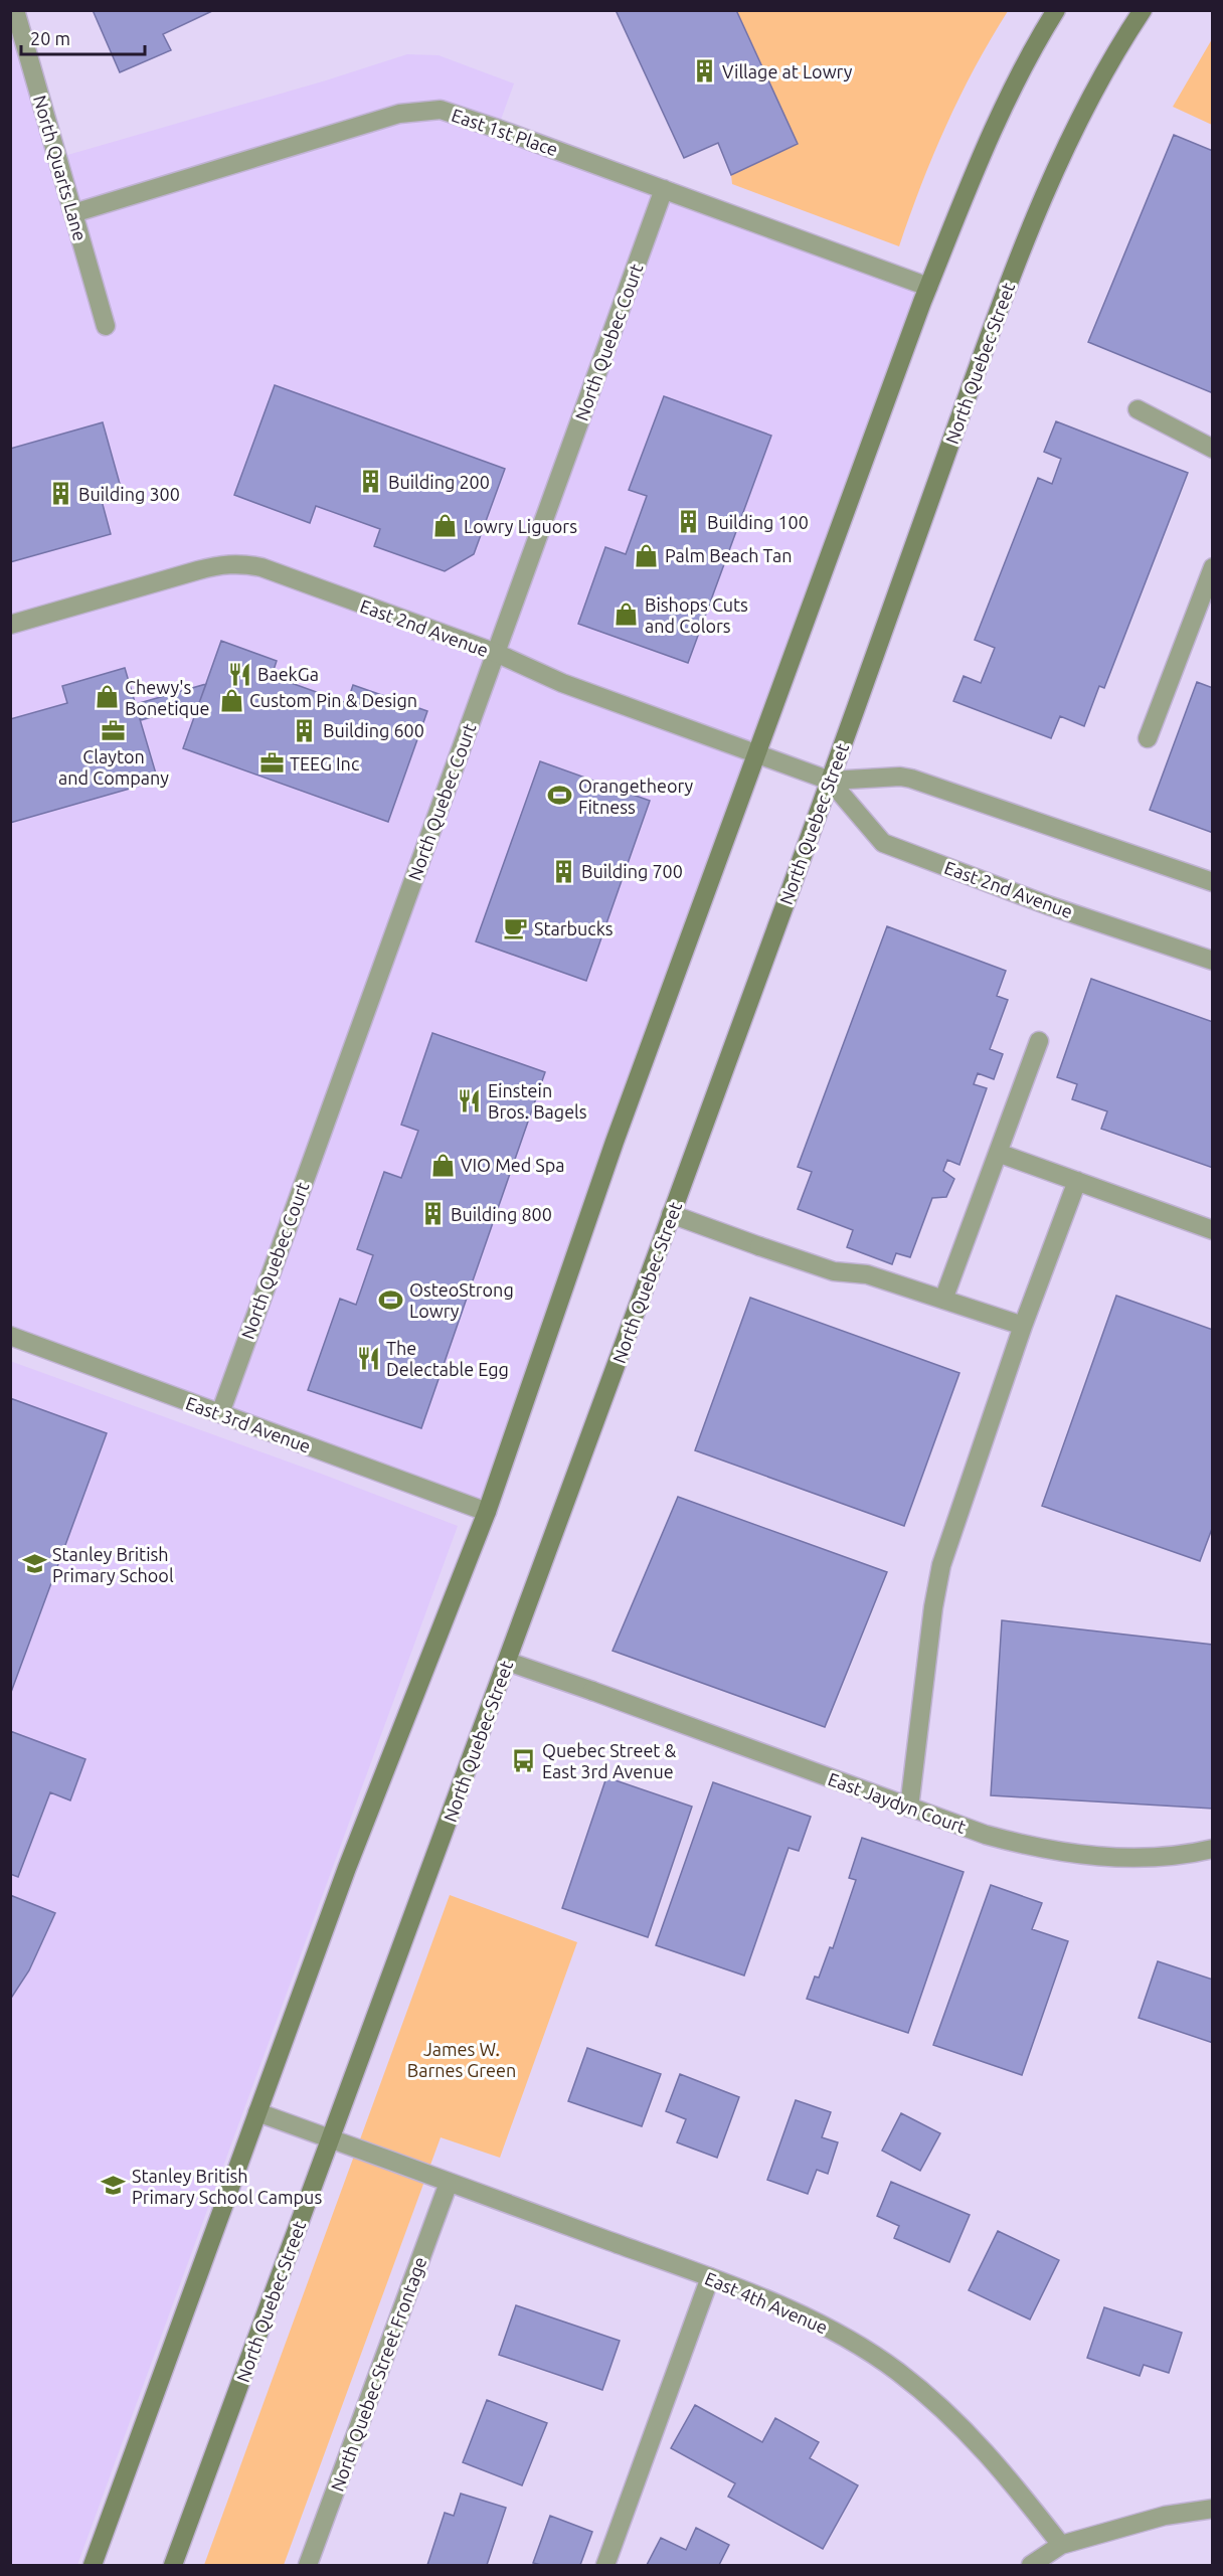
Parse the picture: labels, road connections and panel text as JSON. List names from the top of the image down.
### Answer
{
  "streets": {
    "main road": ["North Quebec Street"],
    "street": [
      "East 1st Place",
      "North Quarts Lane",
      "North Quebec Court",
      "East 2nd Avenue",
      "East 3rd Avenue",
      "East Jaydyn Court",
      "East 4th Avenue",
      "North Quebec Street Frontage"
    ]
  },
  "crossings": [
    ["East 1st Place", "North Quarts Lane"],
    ["East 1st Place", "North Quebec Court"],
    ["North Quebec Court", "East 2nd Avenue"],
    ["North Quebec Court", "East 3rd Avenue"],
    ["North Quebec Street", "East 2nd Avenue"],
    ["North Quebec Street", "East Jaydyn Court"],
    ["North Quebec Street", "East 4th Avenue"],
    ["East 4th Avenue", "North Quebec Street Frontage"]
  ],
  "parks": ["James W. Barnes Green"],
  "places": {
    "building": [
      "Village at Lowry",
      "Building 200",
      "Building 300",
      "Building 100",
      "Building 600",
      "Building 700",
      "Building 800"
    ],
    "shop": [
      "Lowry Liguors",
      "Palm Beach Tan",
      "Bishops Cuts and Colors",
      "Chewy's Bonetique",
      "Custom Pin & Design",
      "VIO Med Spa"
    ],
    "restaurant": ["BaekGa", "Einstein Bros. Bagels", "The Delectable Egg"],
    "office": ["Clayton and Company", "TEEG Inc"],
    "sports": ["Orangetheory Fitness", "OsteoStrong Lowry"],
    "cafe": ["Starbucks"],
    "school or university": ["Stanley British Primary School", "Stanley British Primary School Campus"],
    "bus stop": ["Quebec Street & East 3rd Avenue"]
  },
  "scale_bar": "20 m"
}
